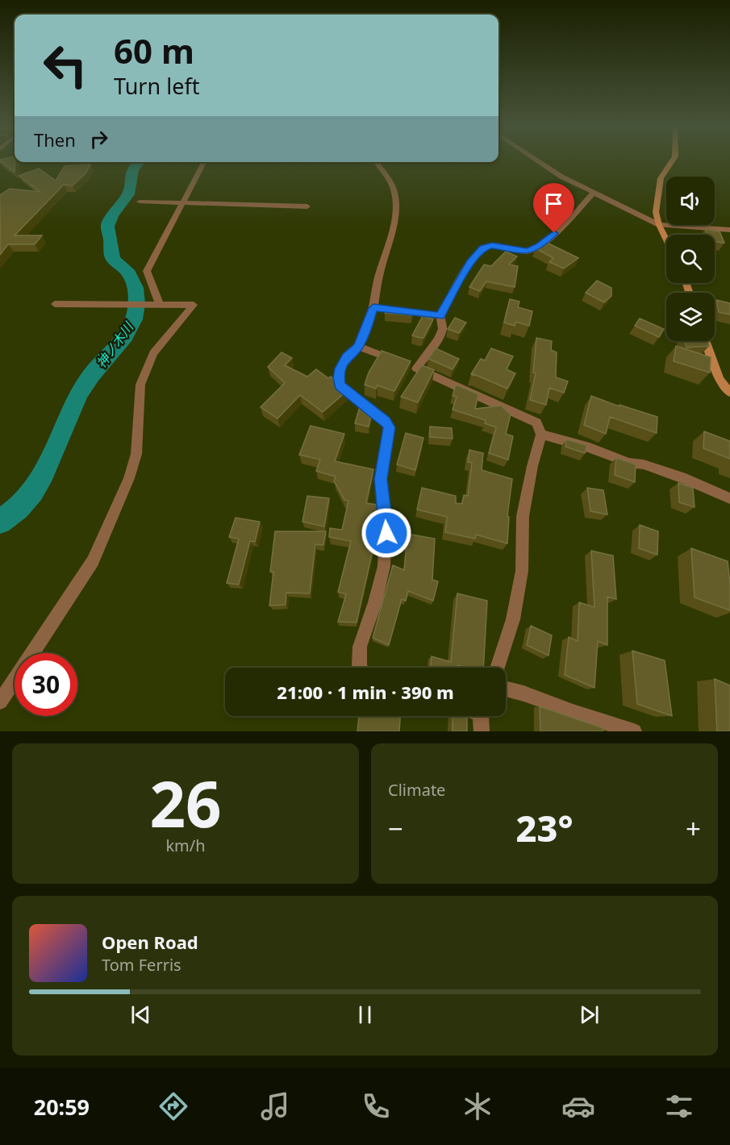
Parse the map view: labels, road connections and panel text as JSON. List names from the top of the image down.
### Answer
{
  "water": ["神ノ木川"],
  "page": {
    "turn": ["60 m", "Turn left"],
    "then": "Then",
    "limit": "30",
    "trip": "21:00 · 1 min · 390 m",
    "tile": [
      ["26", "km/h"],
      "Climate"
    ],
    "heat": ["−", "23°", "+"],
    "song": ["Open Road", "Tom Ferris"],
    "tabs": "20:59"
  }
}
